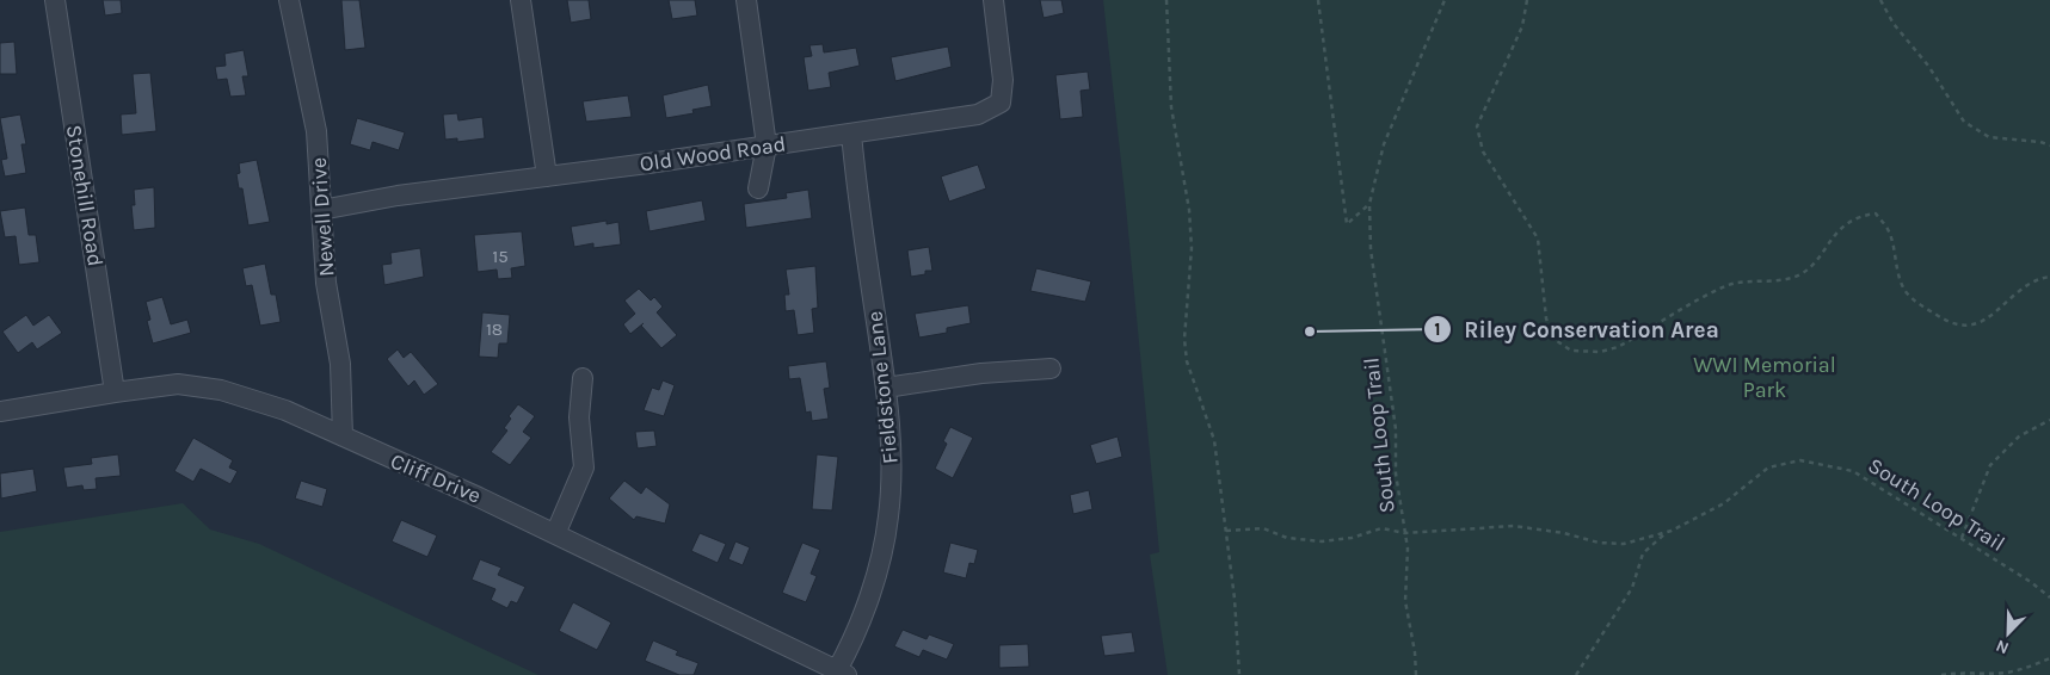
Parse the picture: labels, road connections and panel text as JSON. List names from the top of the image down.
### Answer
{
  "streets": {
    "street": [
      "Old Wood Road",
      "Stonehill Road",
      "Newell Drive",
      "Fieldstone Lane",
      "Cliff Drive"
    ],
    "path": ["South Loop Trail"]
  },
  "crossings": [
    ["Old Wood Road", "Newell Drive"],
    ["Old Wood Road", "Fieldstone Lane"],
    ["Stonehill Road", "Cliff Drive"],
    ["Newell Drive", "Cliff Drive"],
    ["Fieldstone Lane", "Cliff Drive"]
  ],
  "parks": ["WWI Memorial Park"],
  "places": ["Riley Conservation Area"],
  "house_numbers": ["15", "18"],
  "north": "bottom left"
}
